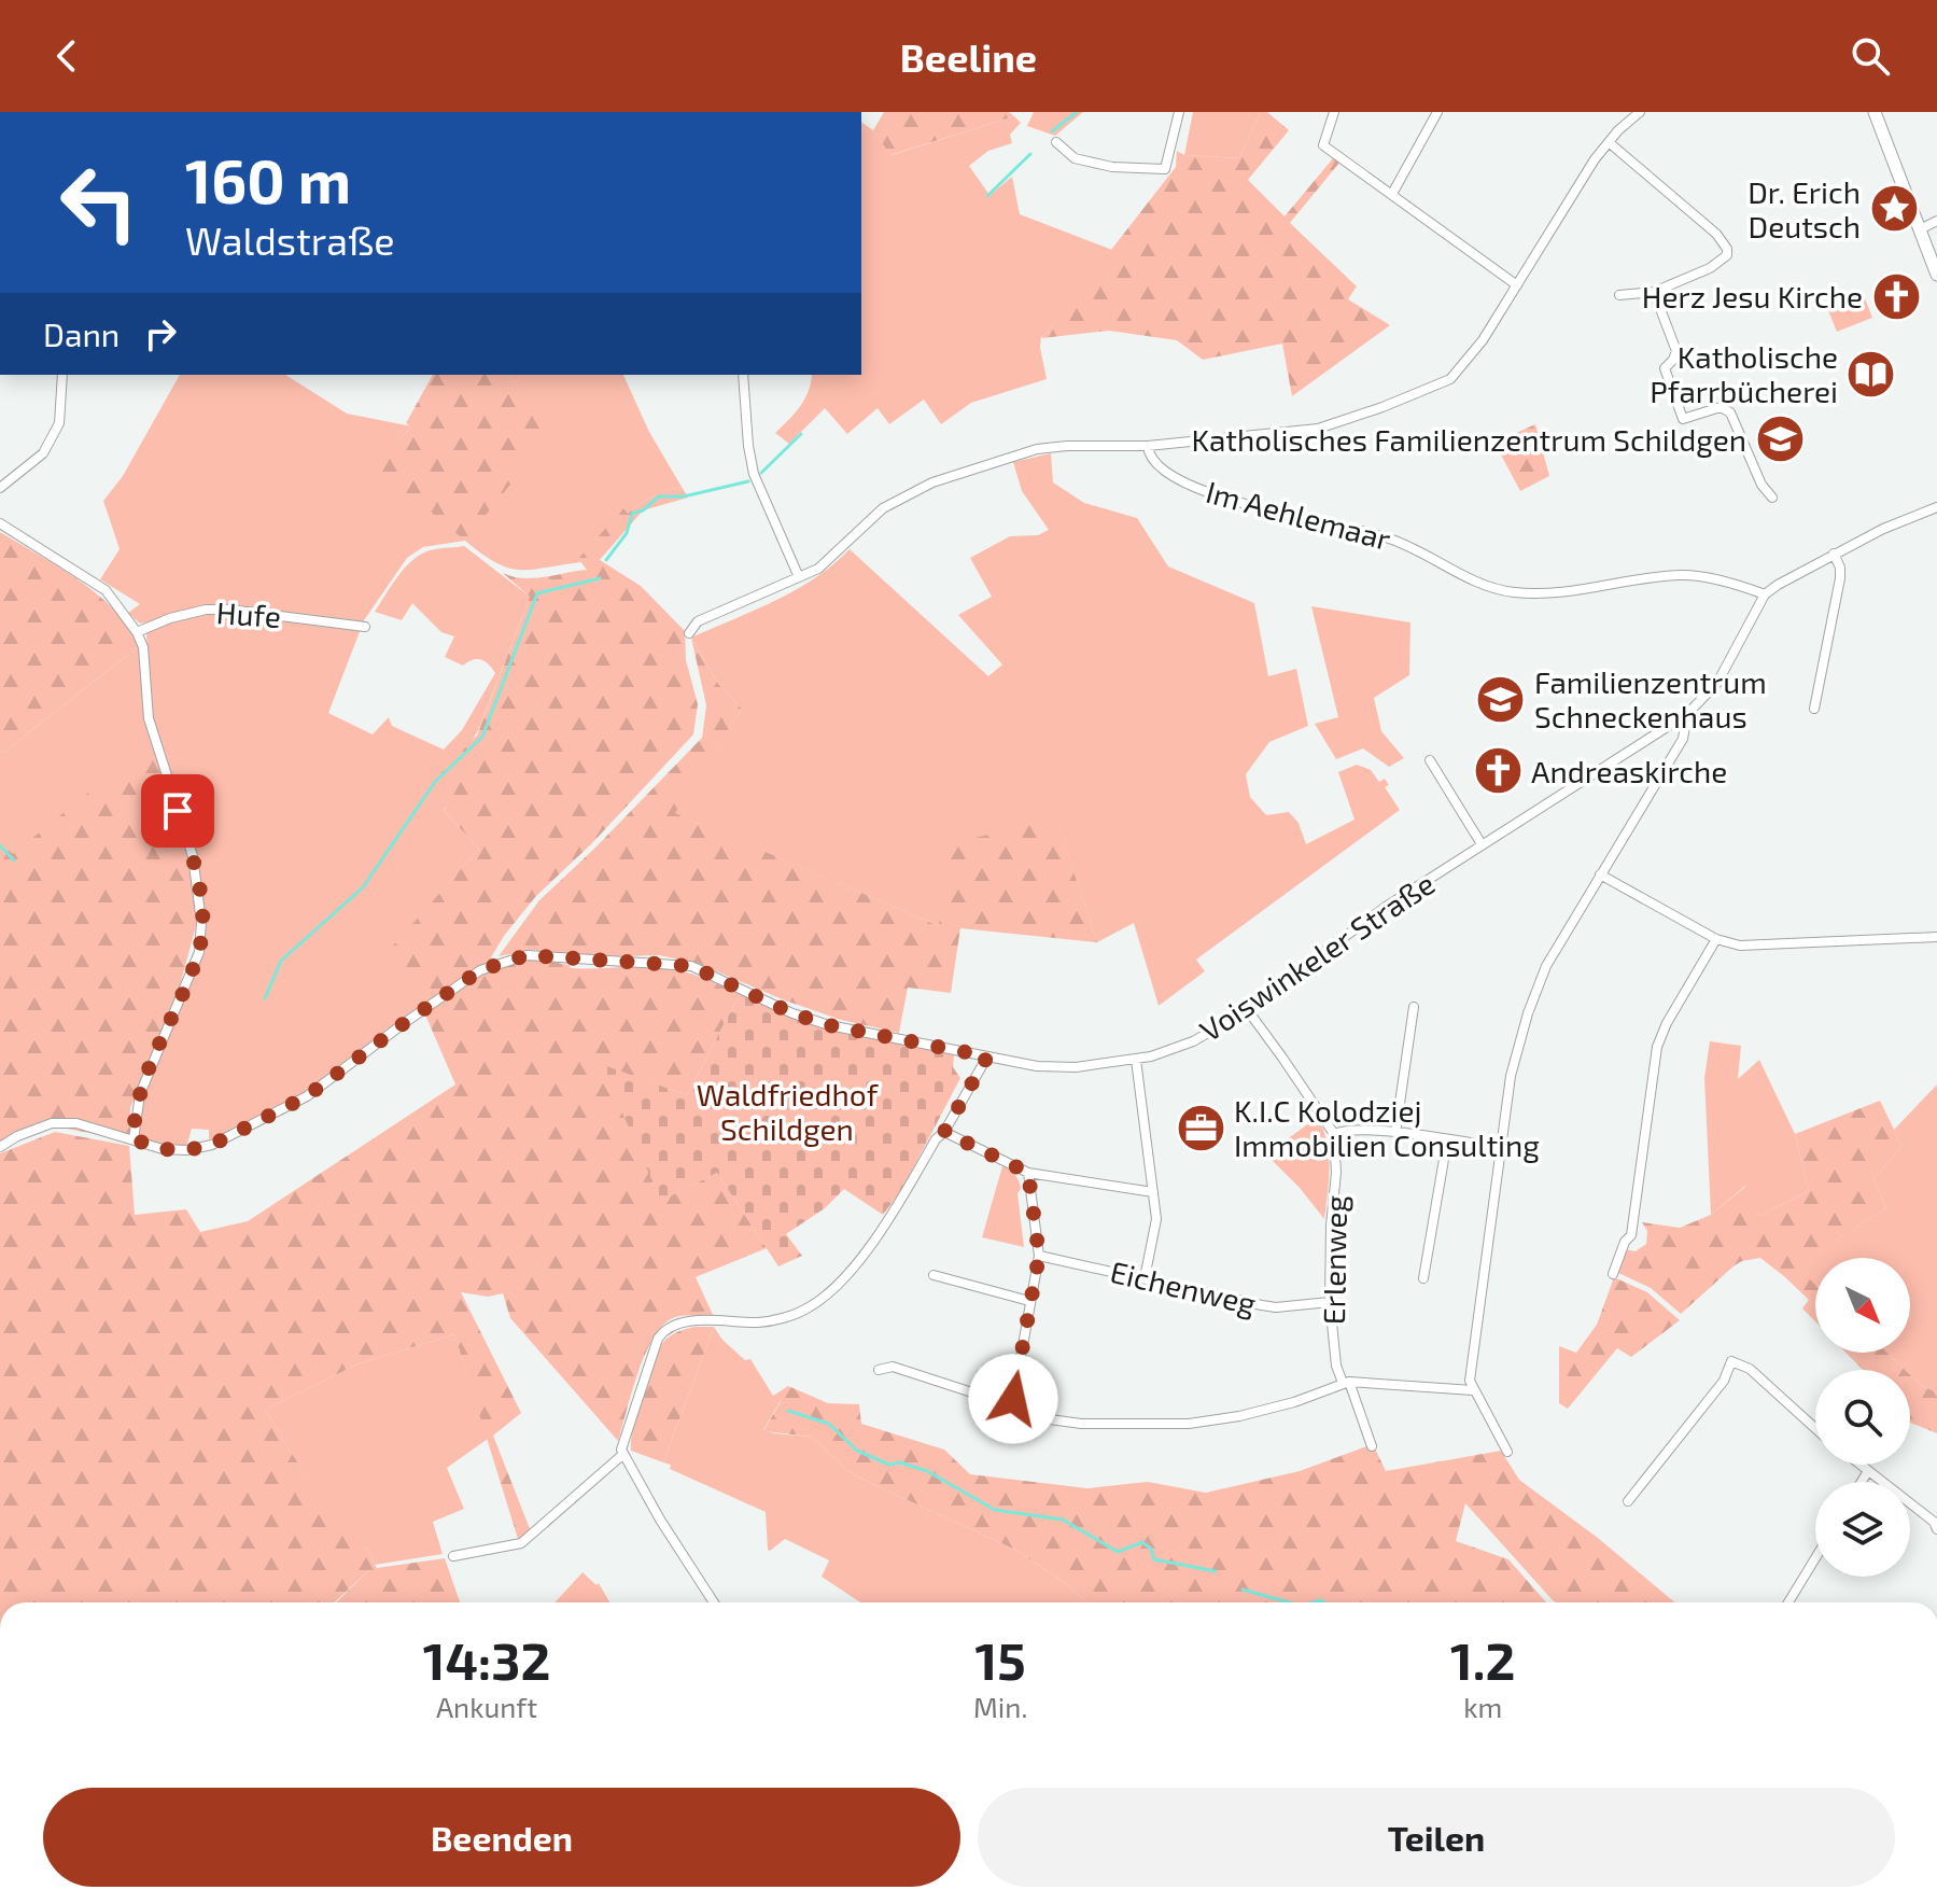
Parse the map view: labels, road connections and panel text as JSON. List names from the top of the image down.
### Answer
{
  "streets": {
    "street": [
      "Im Aehlemaar",
      "Hufe",
      "Voiswinkeler Straße",
      "Erlenweg",
      "Eichenweg"
    ]
  },
  "crossings": [
    ["Im Aehlemaar", "Voiswinkeler Straße"],
    ["Erlenweg", "Eichenweg"]
  ],
  "parks": ["Waldfriedhof Schildgen"],
  "places": {
    "place": ["Dr. Erich Deutsch"],
    "church": ["Herz Jesu Kirche", "Andreaskirche"],
    "library": ["Katholische Pfarrbücherei"],
    "school or university": ["Katholisches Familienzentrum Schildgen", "Familienzentrum Schneckenhaus"],
    "office": ["K.I.C Kolodziej Immobilien Consulting"]
  },
  "north": "bottom right",
  "page": {
    "header": "Beeline",
    "turn": ["160 m", "Waldstraße"],
    "then": "Dann",
    "eta": [
      "14:32",
      "Ankunft",
      "15",
      "Min.",
      "1.2",
      "km"
    ],
    "buttons": ["Beenden", "Teilen"]
  }
}
